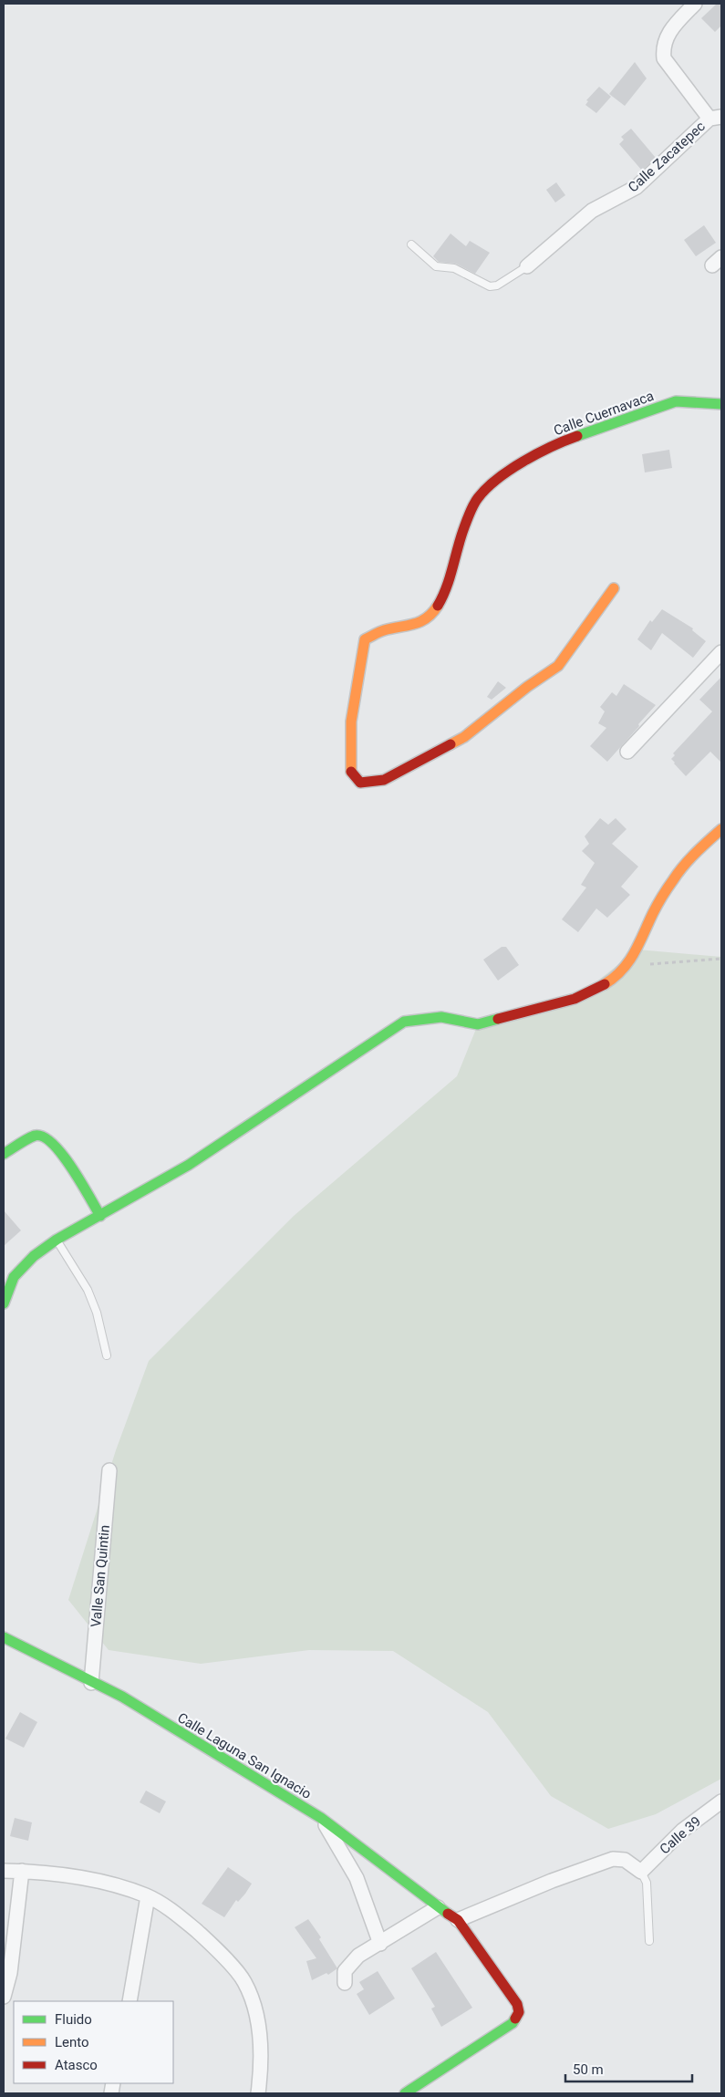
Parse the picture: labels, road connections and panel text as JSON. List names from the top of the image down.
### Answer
{
  "streets": {
    "street": [
      "Calle Zacatepec",
      "Calle Cuernavaca",
      "Valle San Quintin",
      "Calle Laguna San Ignacio",
      "Calle 39"
    ]
  },
  "crossings": [
    ["Valle San Quintin", "Calle Laguna San Ignacio"]
  ],
  "legend": ["Fluido", "Lento", "Atasco"],
  "scale_bar": "50 m"
}
